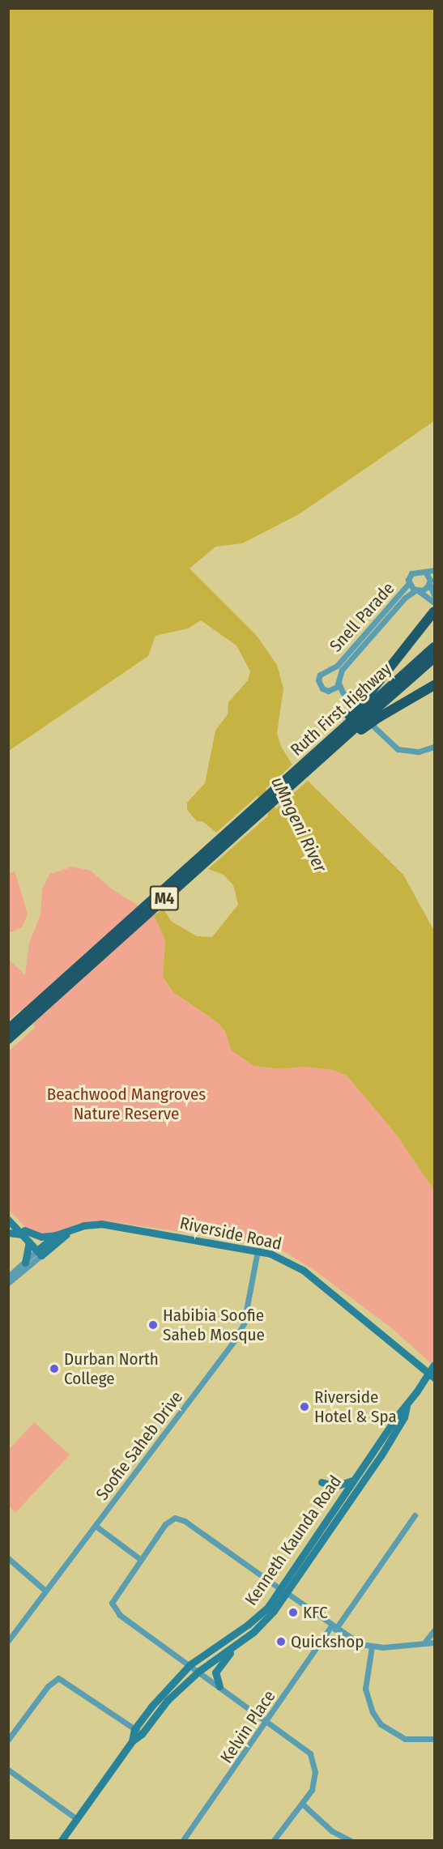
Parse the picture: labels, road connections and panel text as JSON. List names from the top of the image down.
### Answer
{
  "streets": {
    "highway": ["Ruth First Highway", "M4"],
    "main road": ["Riverside Road", "Kenneth Kaunda Road"],
    "street": ["Snell Parade", "Soofie Saheb Drive", "Kelvin Place"]
  },
  "crossings": [
    ["Riverside Road", "Soofie Saheb Drive"]
  ],
  "water": ["uMngeni River"],
  "parks": ["Beachwood Mangroves Nature Reserve"],
  "places": [
    "Habibia Soofie Saheb Mosque",
    "Durban North College",
    "Riverside Hotel & Spa",
    "KFC",
    "Quickshop"
  ]
}
